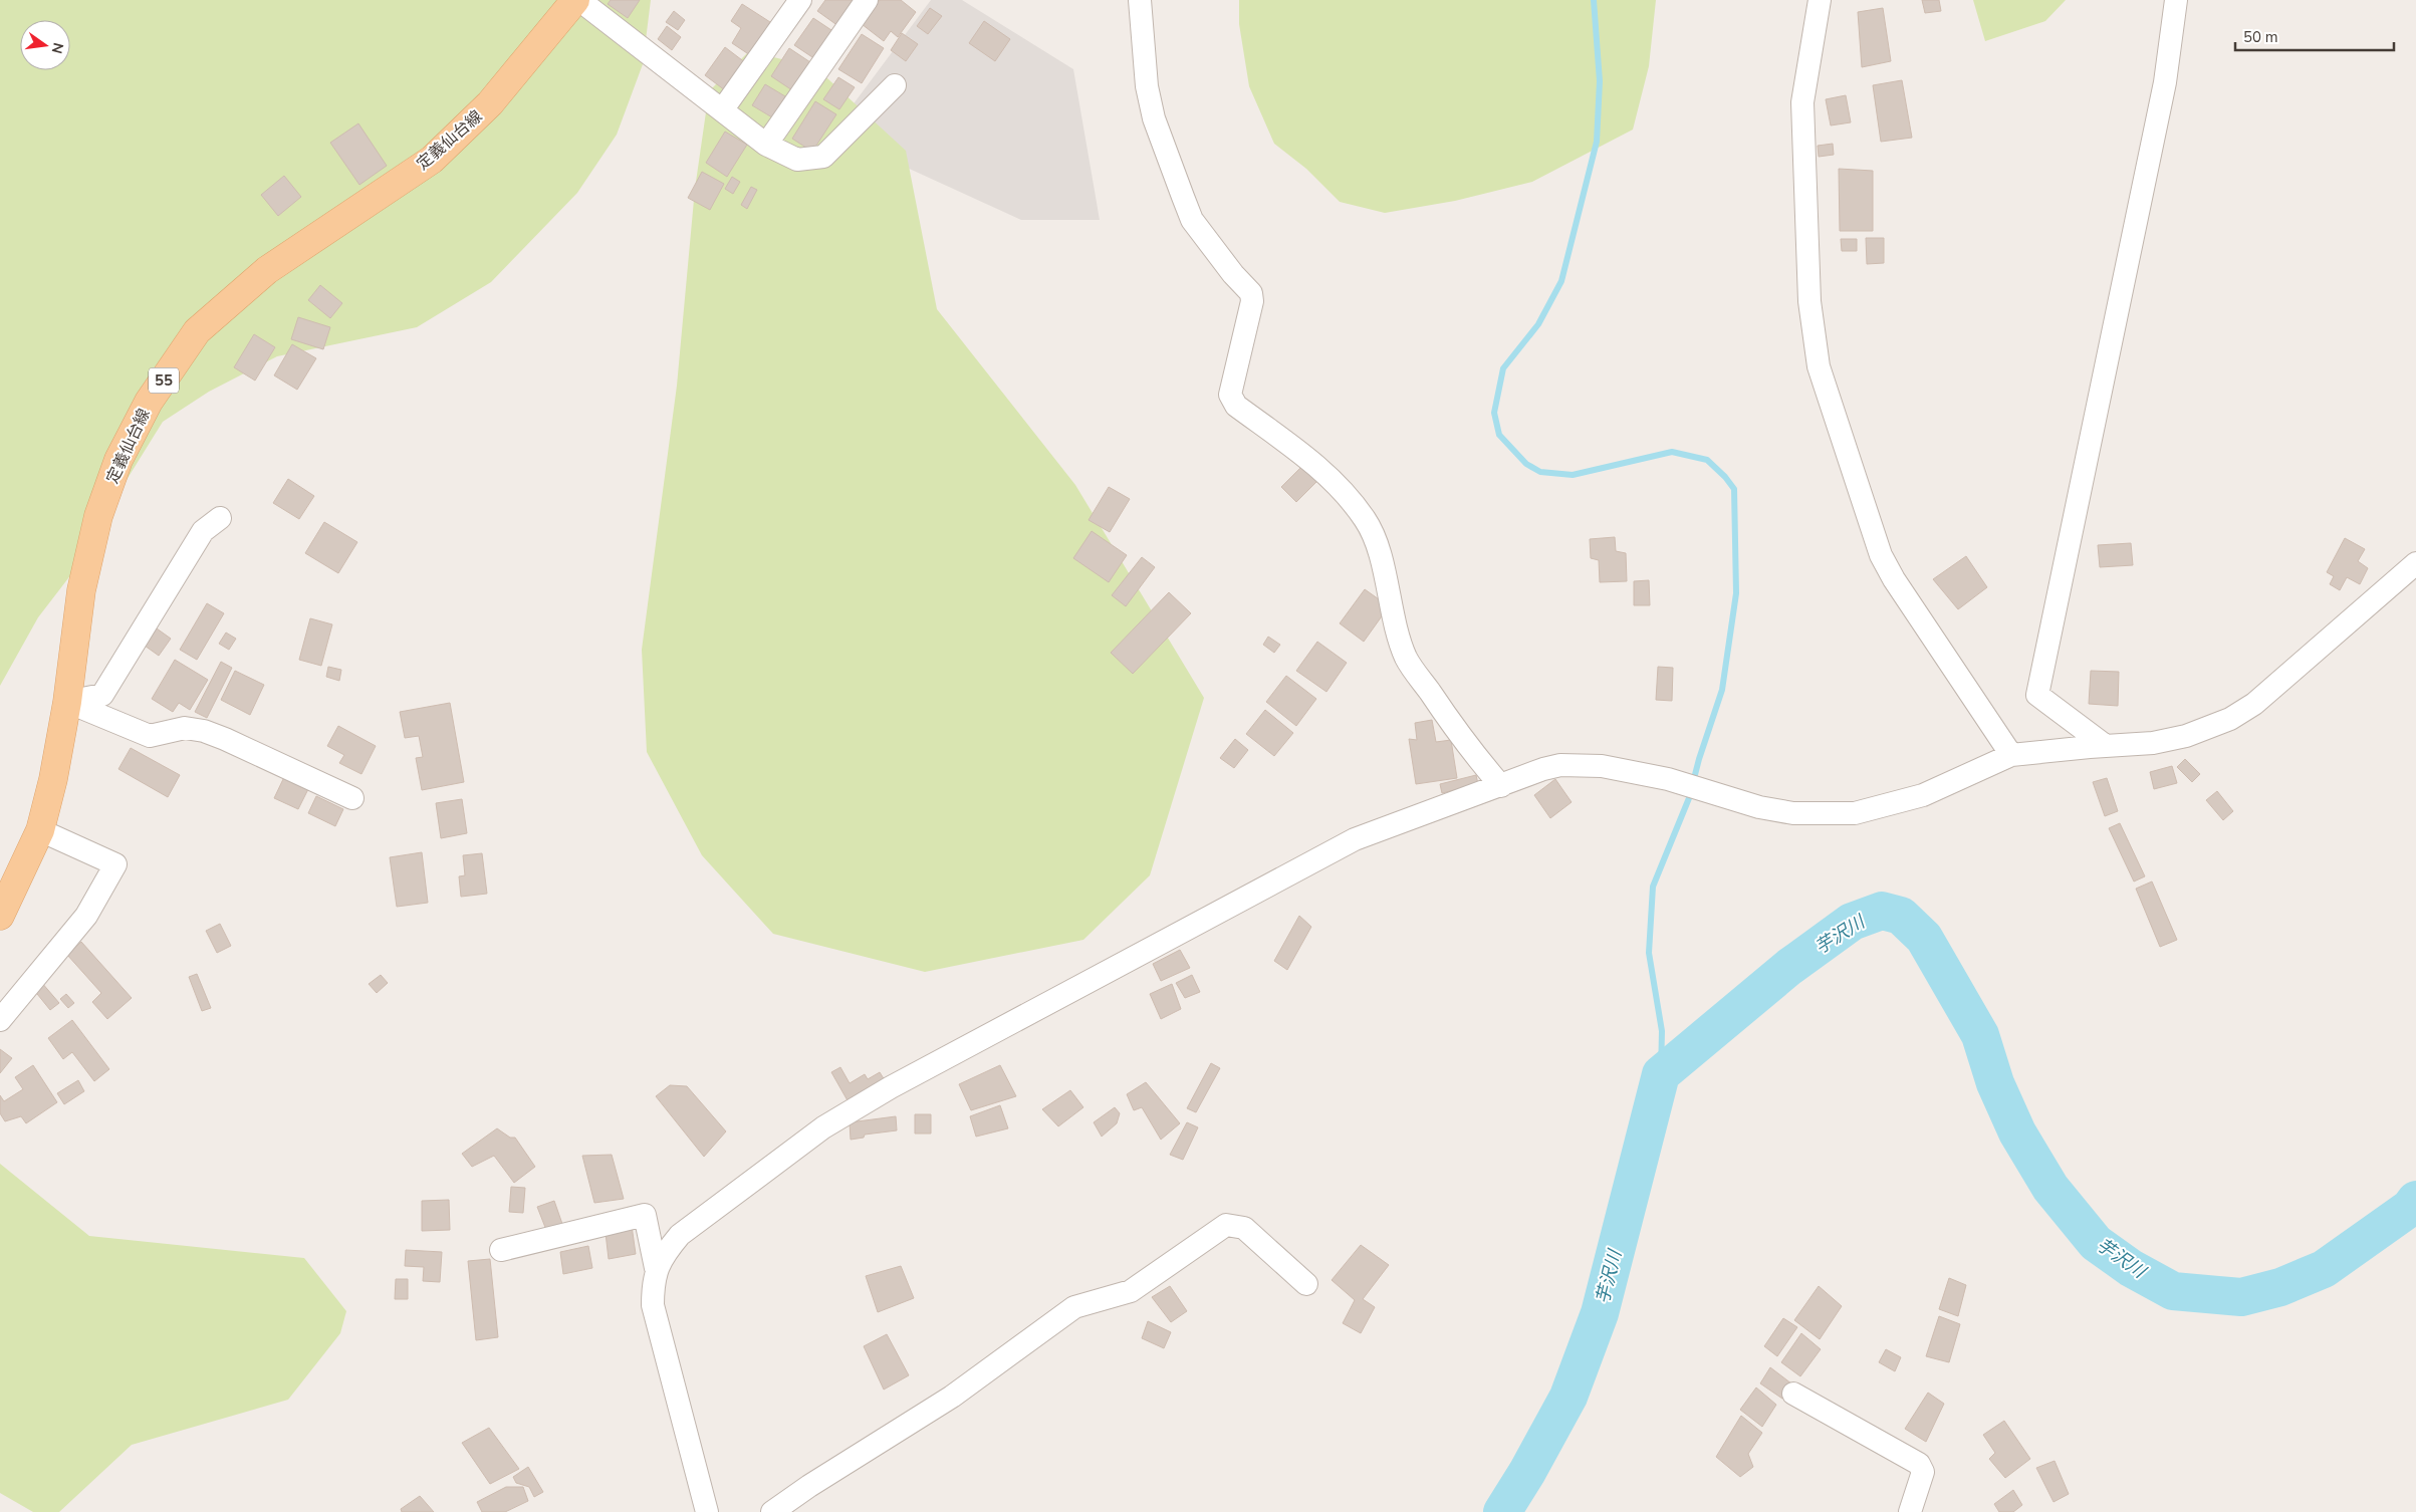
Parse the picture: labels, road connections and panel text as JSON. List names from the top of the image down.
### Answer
{
  "streets": {
    "main road": ["定義仙台線", "55"]
  },
  "water": ["芋沢川"],
  "scale_bar": "50 m",
  "north": "right"
}
